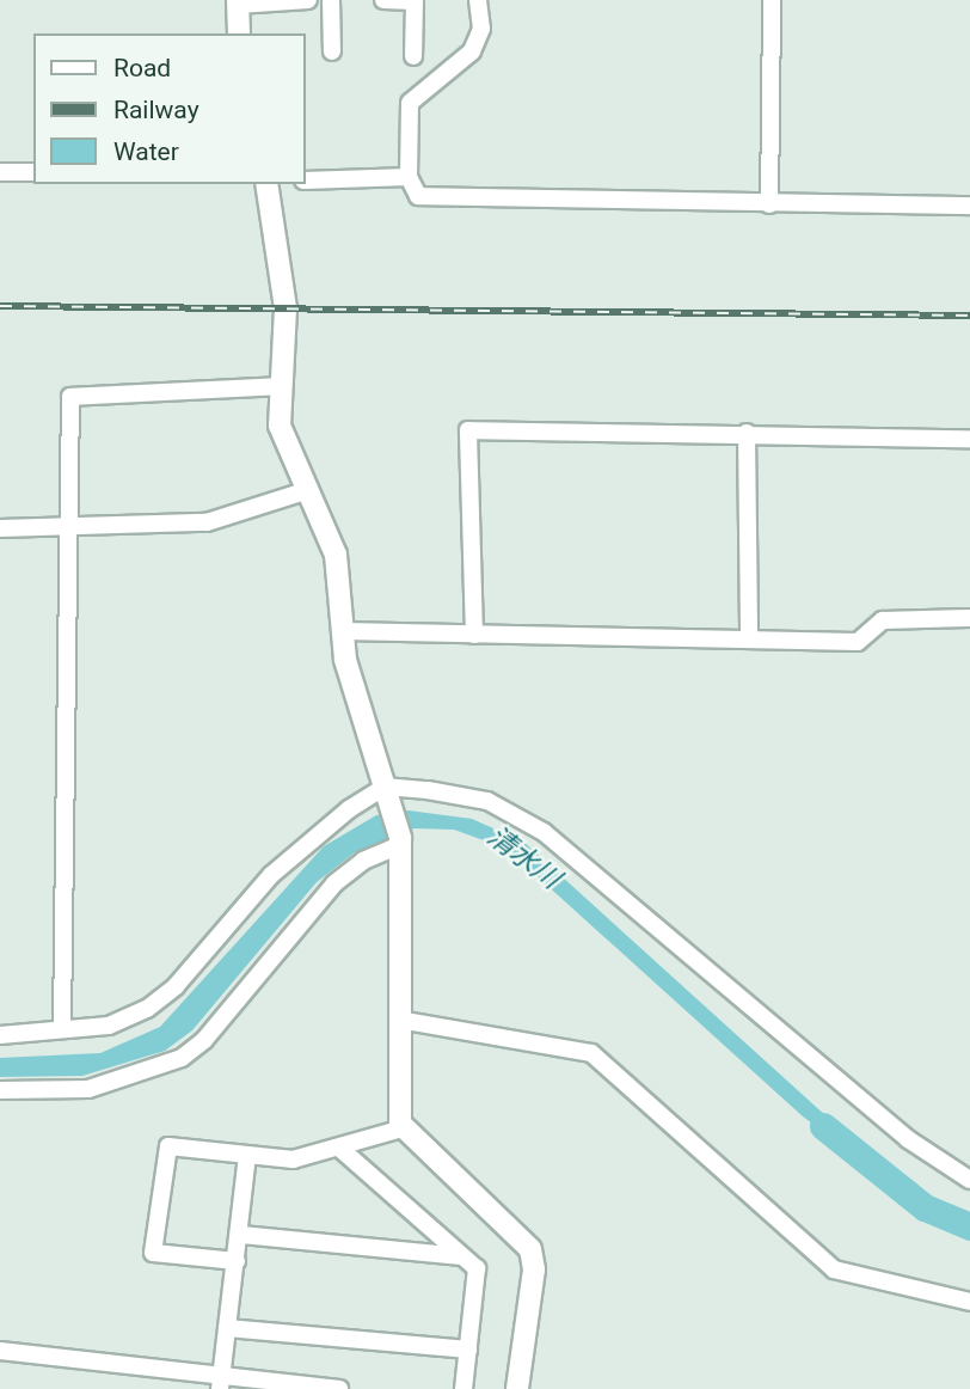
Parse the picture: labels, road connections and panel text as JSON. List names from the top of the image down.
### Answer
{
  "water": ["清水川"],
  "legend": ["Road", "Railway", "Water"]
}
